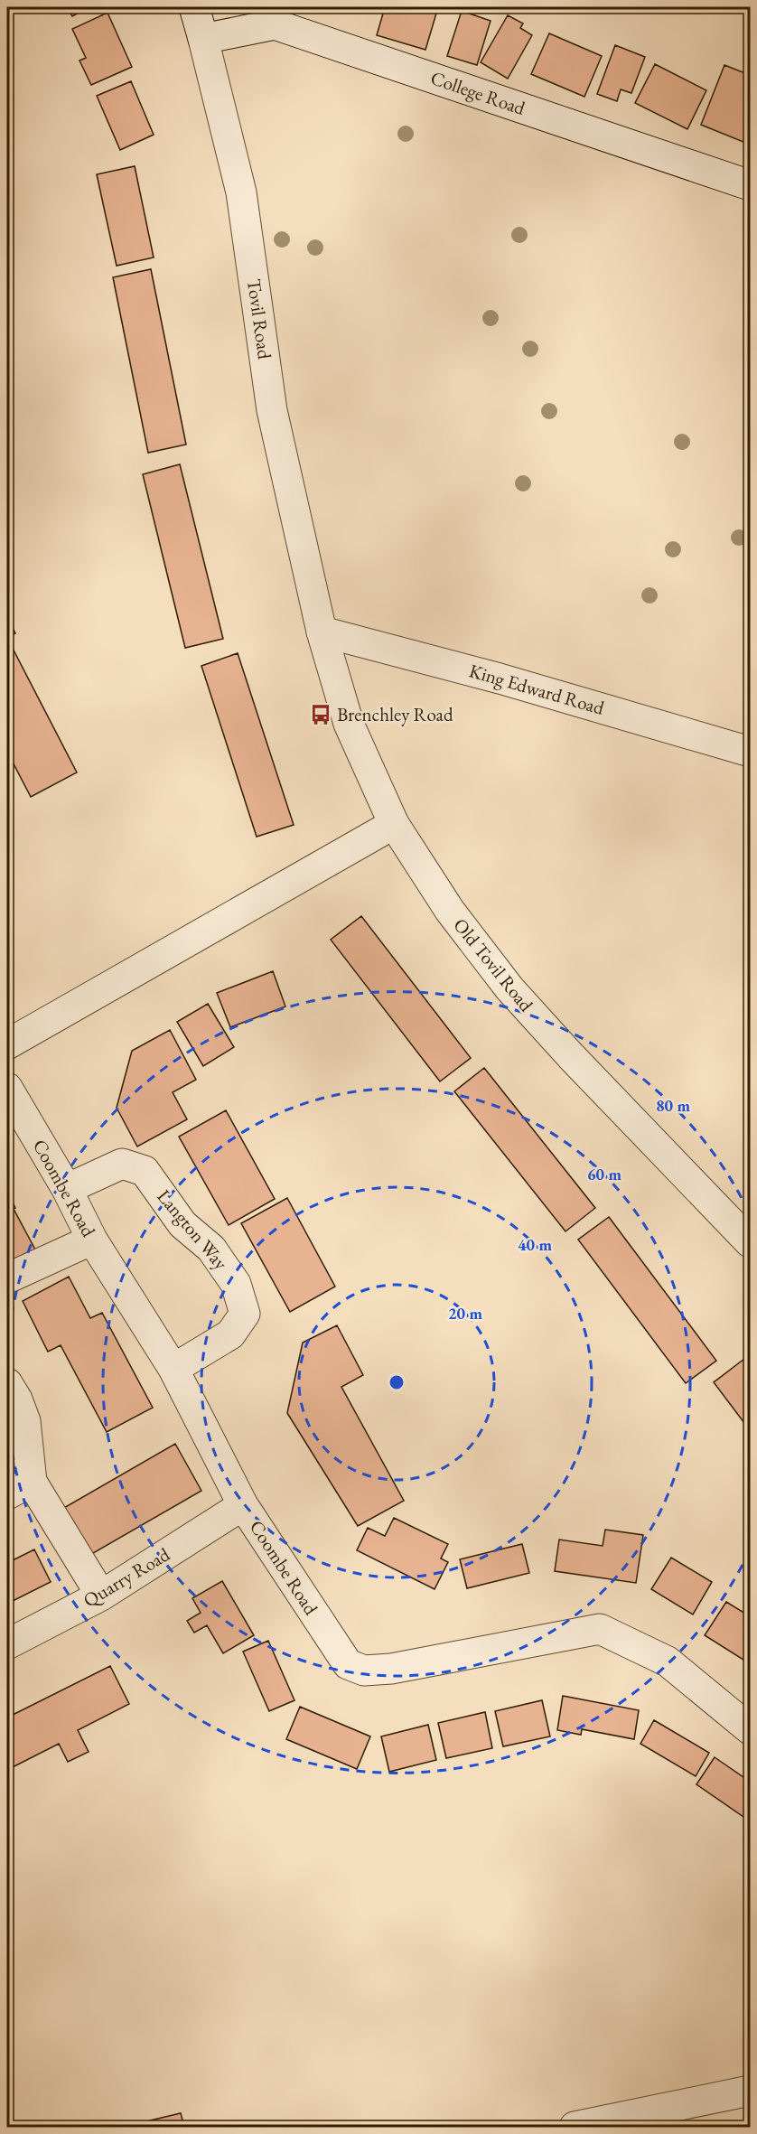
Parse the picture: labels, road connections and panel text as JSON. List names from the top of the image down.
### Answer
{
  "streets": {
    "street": [
      "College Road",
      "Tovil Road",
      "King Edward Road",
      "Old Tovil Road",
      "Coombe Road",
      "Langton Way",
      "Quarry Road"
    ]
  },
  "crossings": [
    ["College Road", "Tovil Road"],
    ["Tovil Road", "King Edward Road"],
    ["Tovil Road", "Old Tovil Road"],
    ["King Edward Road", "Old Tovil Road"],
    ["Coombe Road", "Langton Way"],
    ["Coombe Road", "Quarry Road"]
  ],
  "places": {
    "bus stop": ["Brenchley Road"]
  },
  "rings": [
    "80 m",
    "60 m",
    "40 m",
    "20 m"
  ]
}
